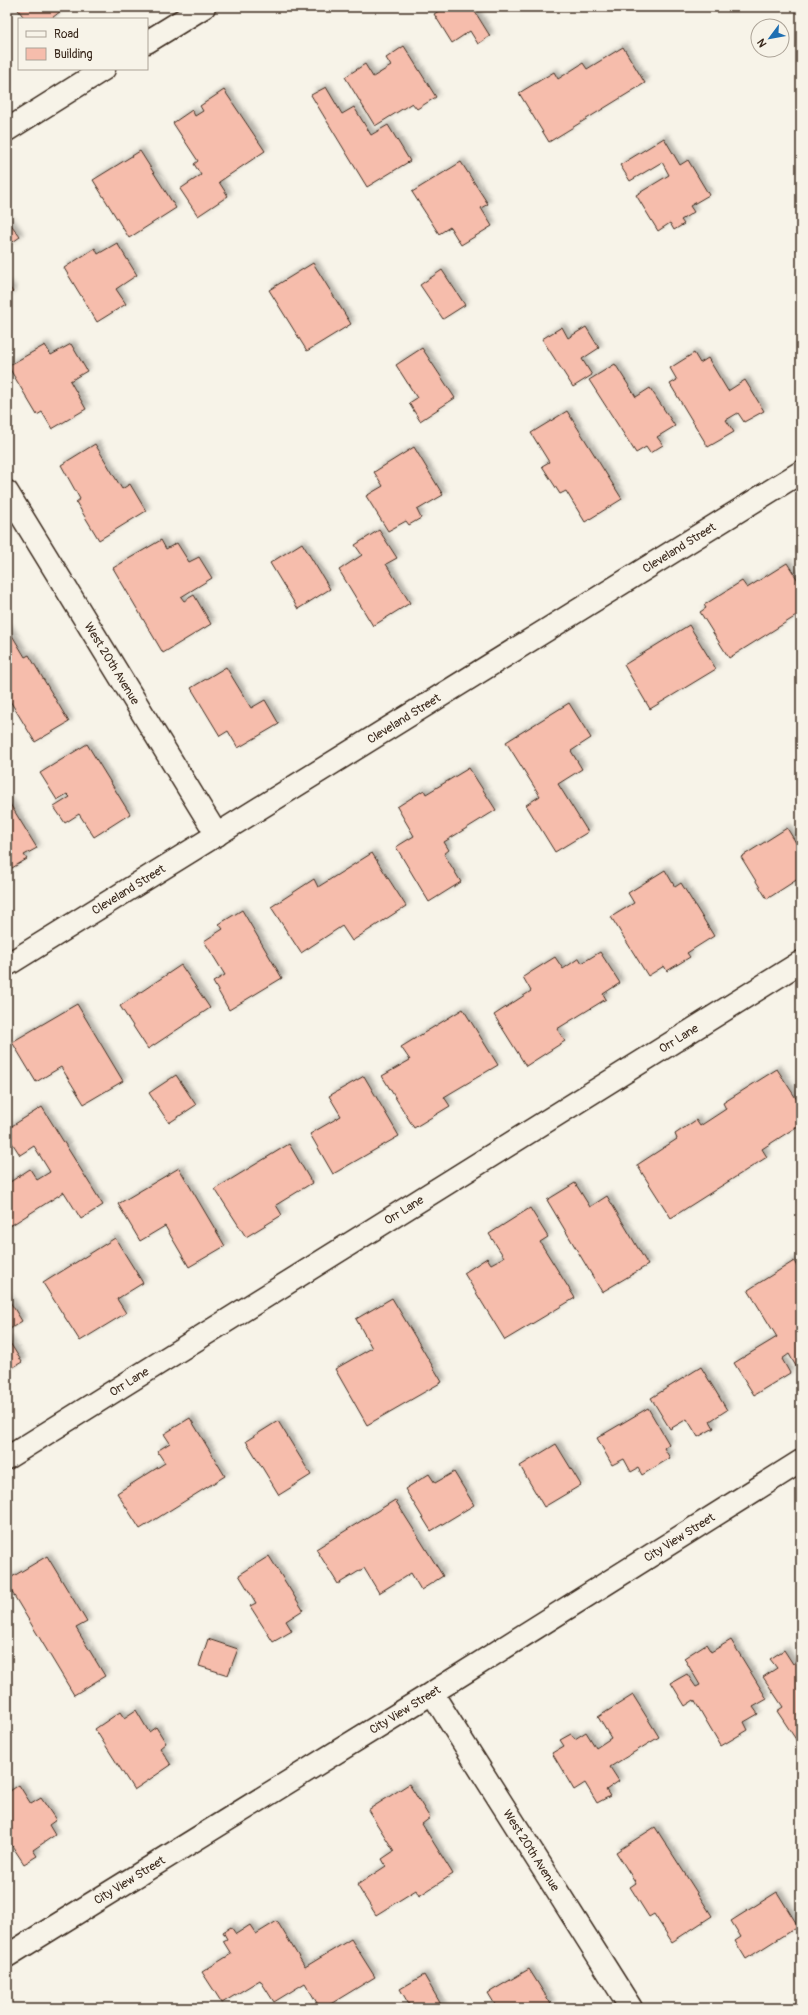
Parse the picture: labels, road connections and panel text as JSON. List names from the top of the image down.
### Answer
{
  "streets": {
    "street": [
      "Cleveland Street",
      "West 20th Avenue",
      "Orr Lane",
      "City View Street"
    ]
  },
  "crossings": [
    ["Cleveland Street", "West 20th Avenue"],
    ["West 20th Avenue", "City View Street"]
  ],
  "legend": ["Road", "Building"],
  "north": "bottom left"
}
